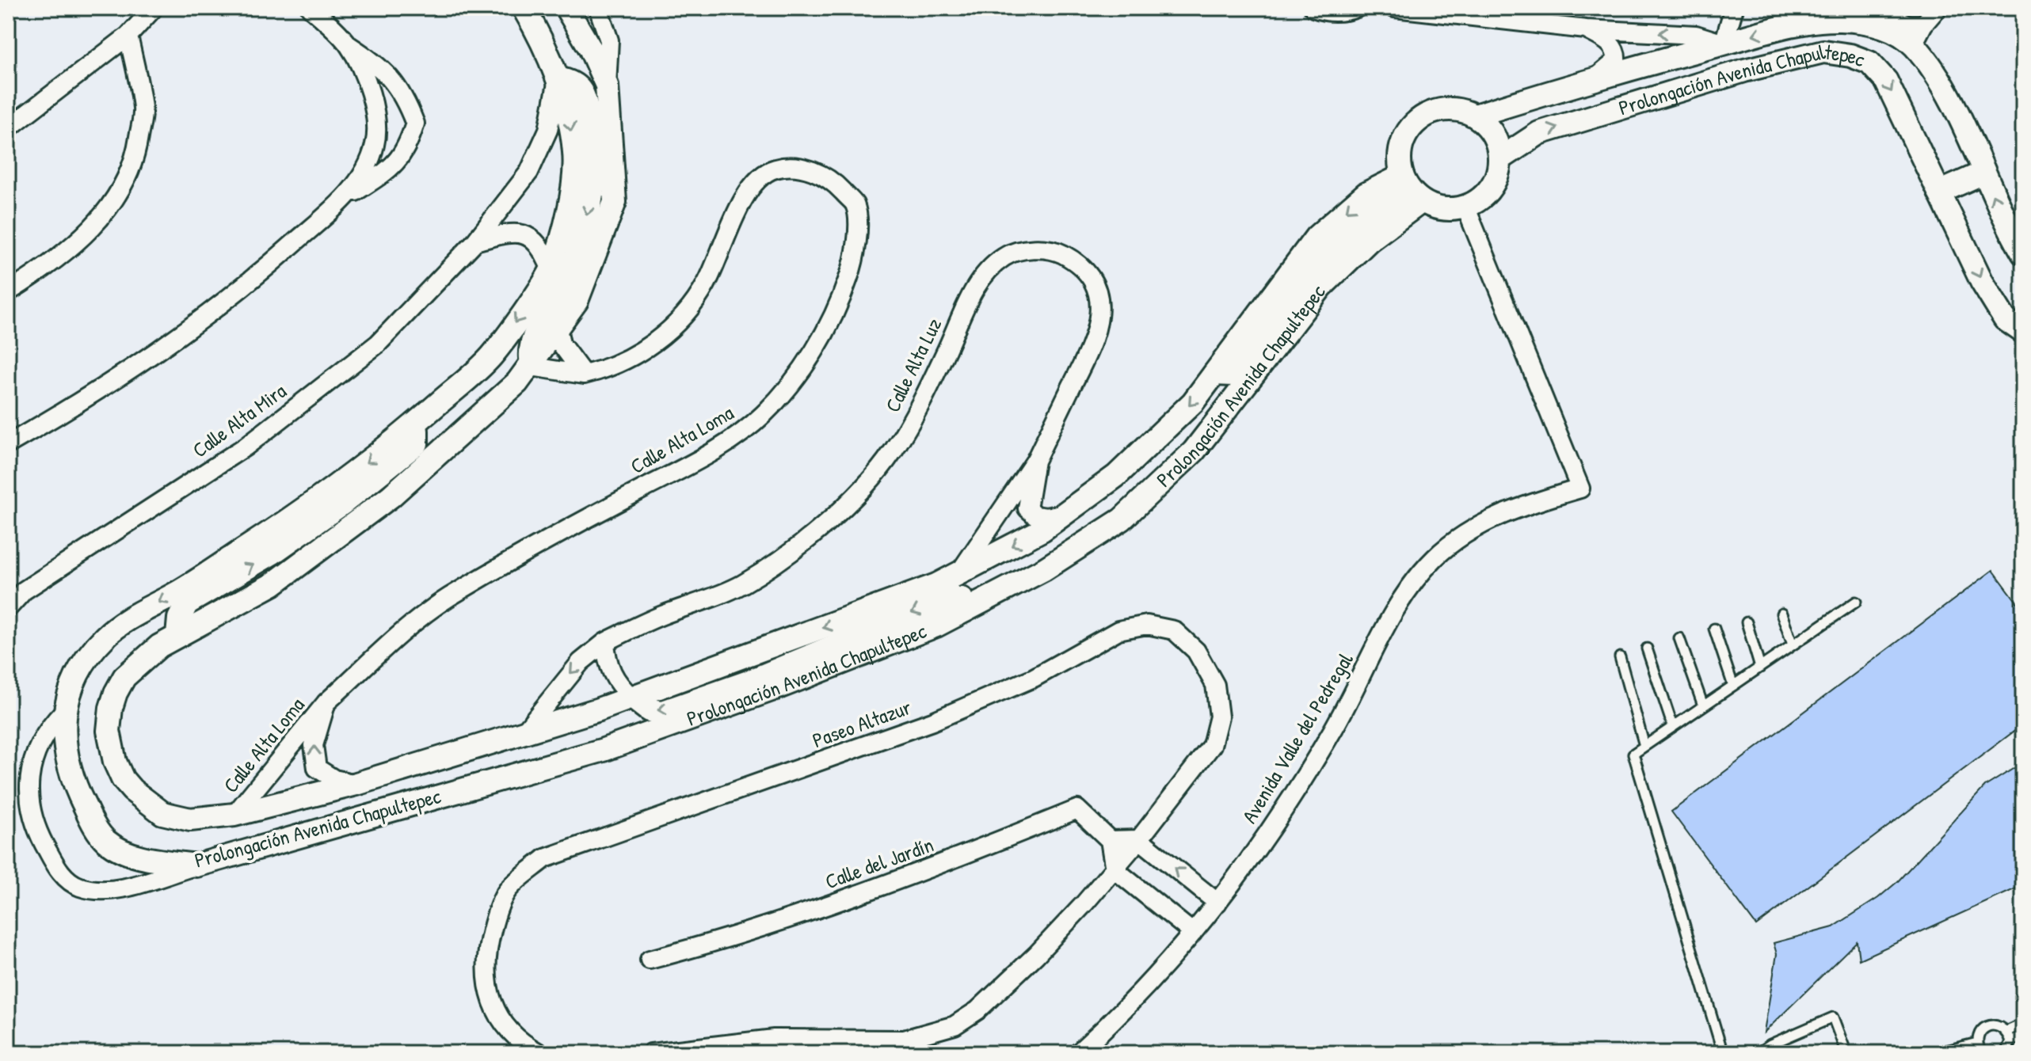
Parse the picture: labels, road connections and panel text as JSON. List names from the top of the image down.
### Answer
{
  "streets": {
    "street": [
      "Prolongación Avenida Chapultepec",
      "Calle Alta Luz",
      "Calle Alta Mira",
      "Calle Alta Loma",
      "Paseo Altazur",
      "Avenida Valle del Pedregal",
      "Calle del Jardín"
    ]
  },
  "crossings": [
    ["Prolongación Avenida Chapultepec", "Calle Alta Luz"],
    ["Prolongación Avenida Chapultepec", "Calle Alta Mira"],
    ["Prolongación Avenida Chapultepec", "Calle Alta Loma"],
    ["Prolongación Avenida Chapultepec", "Avenida Valle del Pedregal"]
  ]
}
